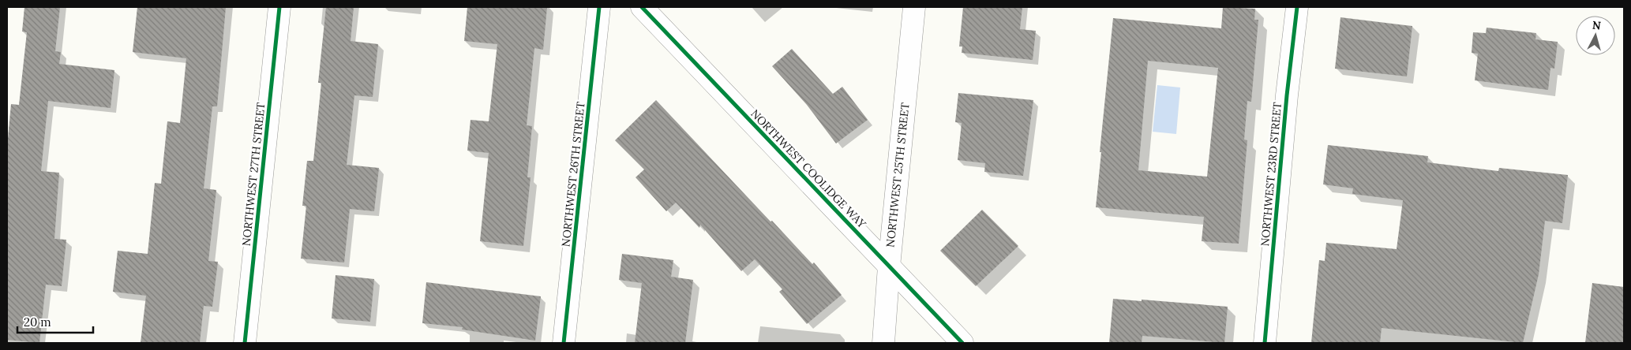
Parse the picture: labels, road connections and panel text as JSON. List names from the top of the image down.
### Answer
{
  "streets": {
    "street": [
      "NORTHWEST COOLIDGE WAY",
      "NORTHWEST 27TH STREET",
      "NORTHWEST 26TH STREET",
      "NORTHWEST 23RD STREET",
      "NORTHWEST 25TH STREET"
    ]
  },
  "crossings": [
    ["NORTHWEST COOLIDGE WAY", "NORTHWEST 25TH STREET"]
  ],
  "scale_bar": "20 m",
  "north": "top"
}
